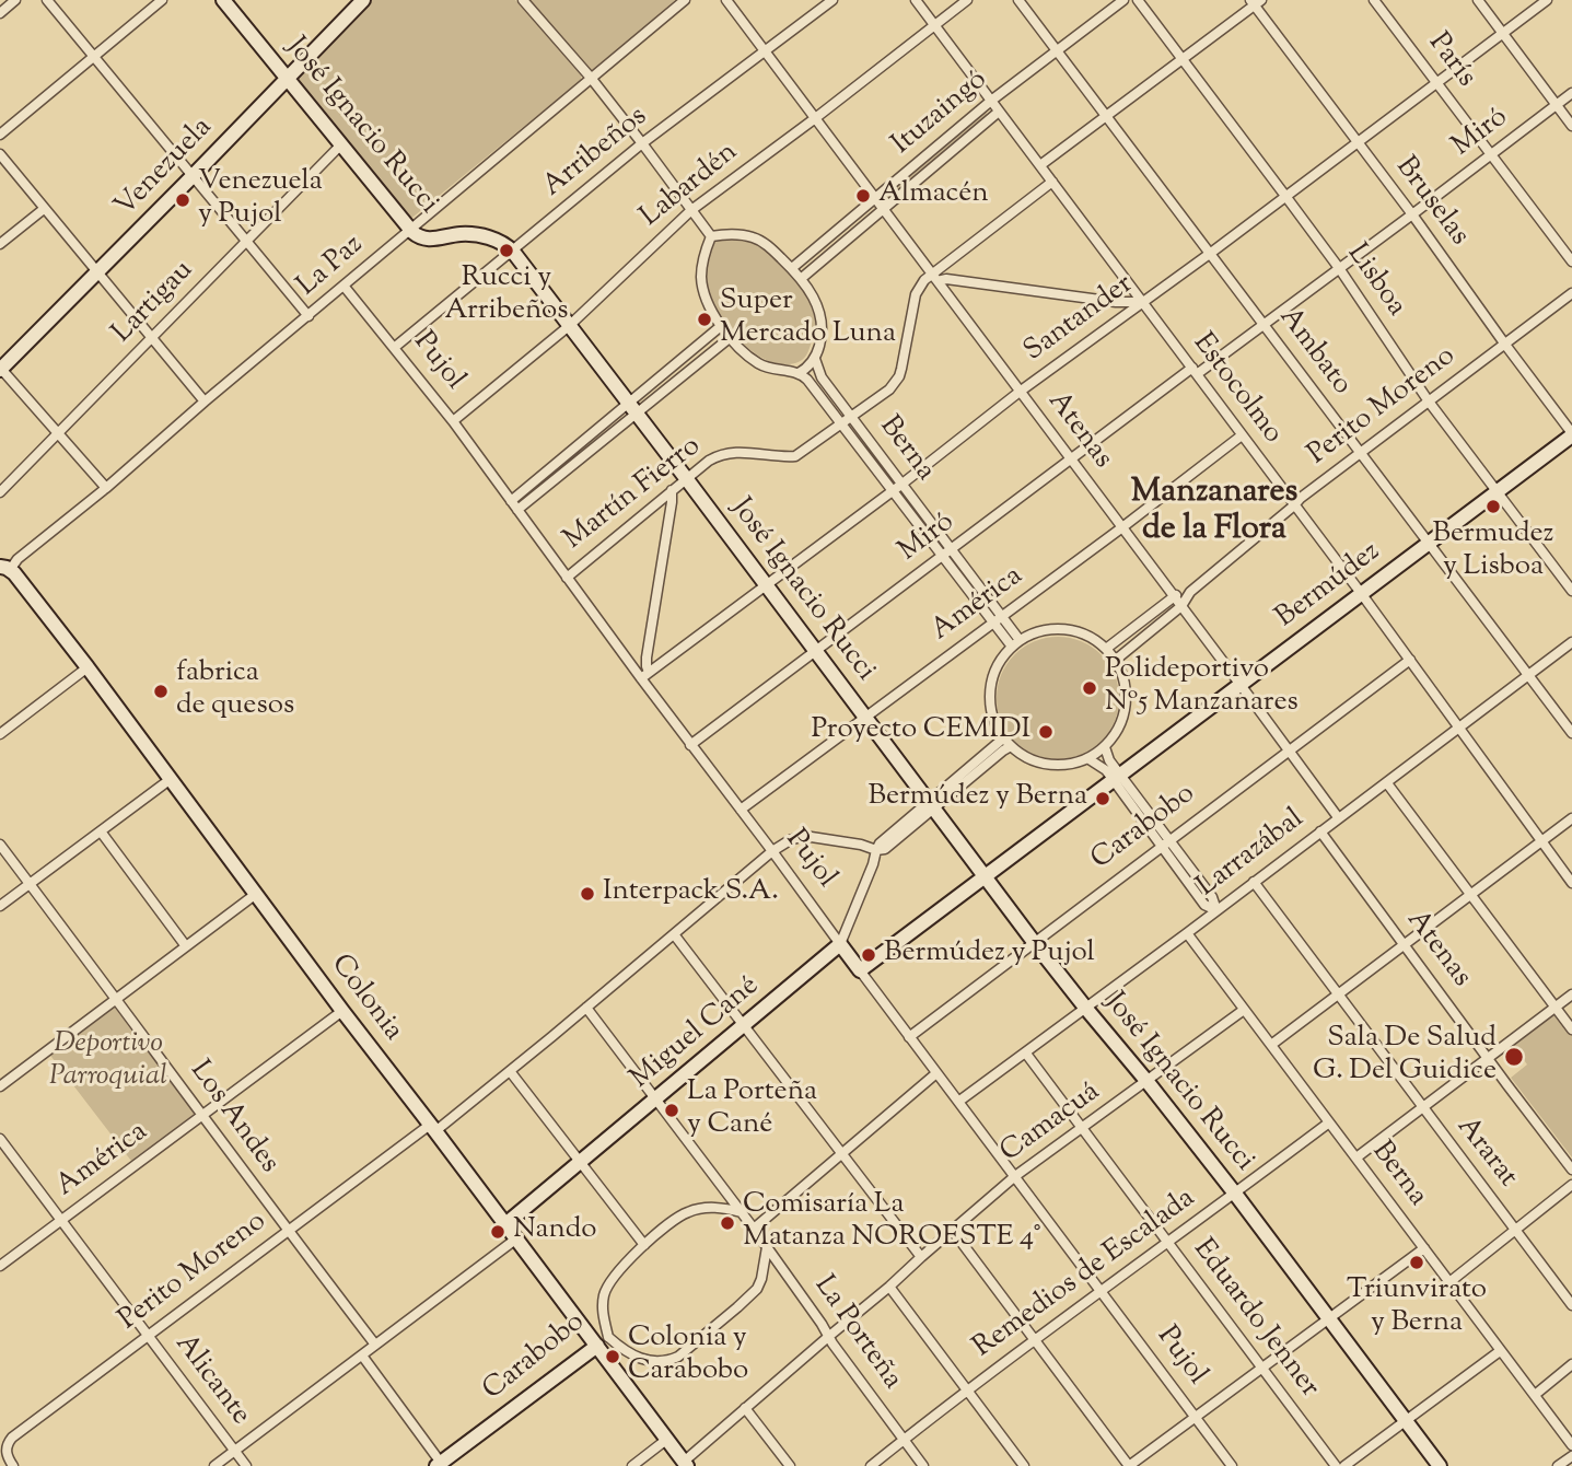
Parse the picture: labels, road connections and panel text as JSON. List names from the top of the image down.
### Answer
{
  "streets": {
    "street": [
      "París",
      "Ituzaingó",
      "José Ignacio Rucci",
      "Miró",
      "Arribeños",
      "Venezuela",
      "Labardén",
      "Bruselas",
      "La Paz",
      "Lisboa",
      "Lartigau",
      "Santander",
      "Ambato",
      "Pujol",
      "Estocolmo",
      "Perito Moreno",
      "Atenas",
      "Berna",
      "Martín Fierro",
      "Bermúdez",
      "América",
      "Carabobo",
      "Larrazábal",
      "Colonia",
      "Miguel Cané",
      "Los Andes",
      "Camacuá",
      "Ararat",
      "Remedios de Escalada",
      "Eduardo Jenner",
      "La Porteña",
      "Alicante"
    ]
  },
  "crossings": [
    ["París", "Miró"],
    ["París", "Santander"],
    ["Ituzaingó", "Ambato"],
    ["Ituzaingó", "Estocolmo"],
    ["Ituzaingó", "Atenas"],
    ["Ituzaingó", "Berna"],
    ["José Ignacio Rucci", "Miró"],
    ["José Ignacio Rucci", "Arribeños"],
    ["José Ignacio Rucci", "Venezuela"],
    ["José Ignacio Rucci", "Labardén"],
    ["José Ignacio Rucci", "La Paz"],
    ["José Ignacio Rucci", "Lartigau"],
    ["José Ignacio Rucci", "Santander"],
    ["José Ignacio Rucci", "Martín Fierro"],
    ["José Ignacio Rucci", "Bermúdez"],
    ["José Ignacio Rucci", "América"],
    ["José Ignacio Rucci", "Carabobo"],
    ["José Ignacio Rucci", "Larrazábal"],
    ["José Ignacio Rucci", "Camacuá"],
    ["José Ignacio Rucci", "Remedios de Escalada"],
    ["Miró", "Bruselas"],
    ["Miró", "Lisboa"],
    ["Miró", "Ambato"],
    ["Miró", "Pujol"],
    ["Miró", "Estocolmo"],
    ["Miró", "Atenas"],
    ["Miró", "Berna"],
    ["Arribeños", "Pujol"],
    ["Arribeños", "Atenas"],
    ["Labardén", "Pujol"],
    ["Labardén", "Estocolmo"],
    ["Labardén", "Atenas"],
    ["Bruselas", "Santander"],
    ["Bruselas", "Perito Moreno"],
    ["Bruselas", "Bermúdez"],
    ["La Paz", "Pujol"],
    ["La Paz", "Colonia"],
    ["Lisboa", "Santander"],
    ["Lisboa", "Perito Moreno"],
    ["Lisboa", "Bermúdez"],
    ["Santander", "Ambato"],
    ["Santander", "Pujol"],
    ["Santander", "Estocolmo"],
    ["Santander", "Atenas"],
    ["Santander", "Berna"],
    ["Ambato", "Perito Moreno"],
    ["Ambato", "Bermúdez"],
    ["Ambato", "Larrazábal"],
    ["Pujol", "Perito Moreno"],
    ["Pujol", "Martín Fierro"],
    ["Pujol", "Bermúdez"],
    ["Pujol", "América"],
    ["Pujol", "Carabobo"],
    ["Pujol", "Larrazábal"],
    ["Pujol", "Miguel Cané"],
    ["Pujol", "Camacuá"],
    ["Pujol", "Remedios de Escalada"],
    ["Estocolmo", "Perito Moreno"],
    ["Estocolmo", "Martín Fierro"],
    ["Estocolmo", "Bermúdez"],
    ["Estocolmo", "América"],
    ["Estocolmo", "Carabobo"],
    ["Estocolmo", "Larrazábal"],
    ["Perito Moreno", "Atenas"],
    ["Perito Moreno", "Berna"],
    ["Perito Moreno", "Colonia"],
    ["Perito Moreno", "Miguel Cané"],
    ["Perito Moreno", "Los Andes"],
    ["Perito Moreno", "La Porteña"],
    ["Perito Moreno", "Alicante"],
    ["Atenas", "Martín Fierro"],
    ["Atenas", "Bermúdez"],
    ["Atenas", "América"],
    ["Atenas", "Carabobo"],
    ["Atenas", "Larrazábal"],
    ["Berna", "Martín Fierro"],
    ["Berna", "América"],
    ["Berna", "Larrazábal"],
    ["Berna", "Camacuá"],
    ["Berna", "Remedios de Escalada"],
    ["América", "Colonia"],
    ["América", "Los Andes"],
    ["América", "Alicante"],
    ["Carabobo", "Colonia"],
    ["Carabobo", "La Porteña"],
    ["Larrazábal", "Ararat"],
    ["Larrazábal", "Eduardo Jenner"],
    ["Colonia", "Miguel Cané"],
    ["Colonia", "Camacuá"],
    ["Colonia", "La Porteña"],
    ["Miguel Cané", "La Porteña"],
    ["Camacuá", "Eduardo Jenner"],
    ["Camacuá", "La Porteña"],
    ["Remedios de Escalada", "Eduardo Jenner"],
    ["Remedios de Escalada", "La Porteña"]
  ],
  "districts": ["Manzanares de la Flora"],
  "parks": ["Deportivo Parroquial"],
  "places": [
    "Almacén",
    "Venezuela y Pujol",
    "Rucci y Arribeños",
    "Super Mercado Luna",
    "Bermudez y Lisboa",
    "Polideportivo Nº5 Manzanares",
    "fabrica de quesos",
    "Proyecto CEMIDI",
    "Bermúdez y Berna",
    "Interpack S.A.",
    "Bermúdez y Pujol",
    "Sala De Salud G. Del Guidice",
    "La Porteña y Cané",
    "Comisaría La Matanza NOROESTE 4°",
    "Nando",
    "Triunvirato y Berna",
    "Colonia y Carabobo"
  ]
}
